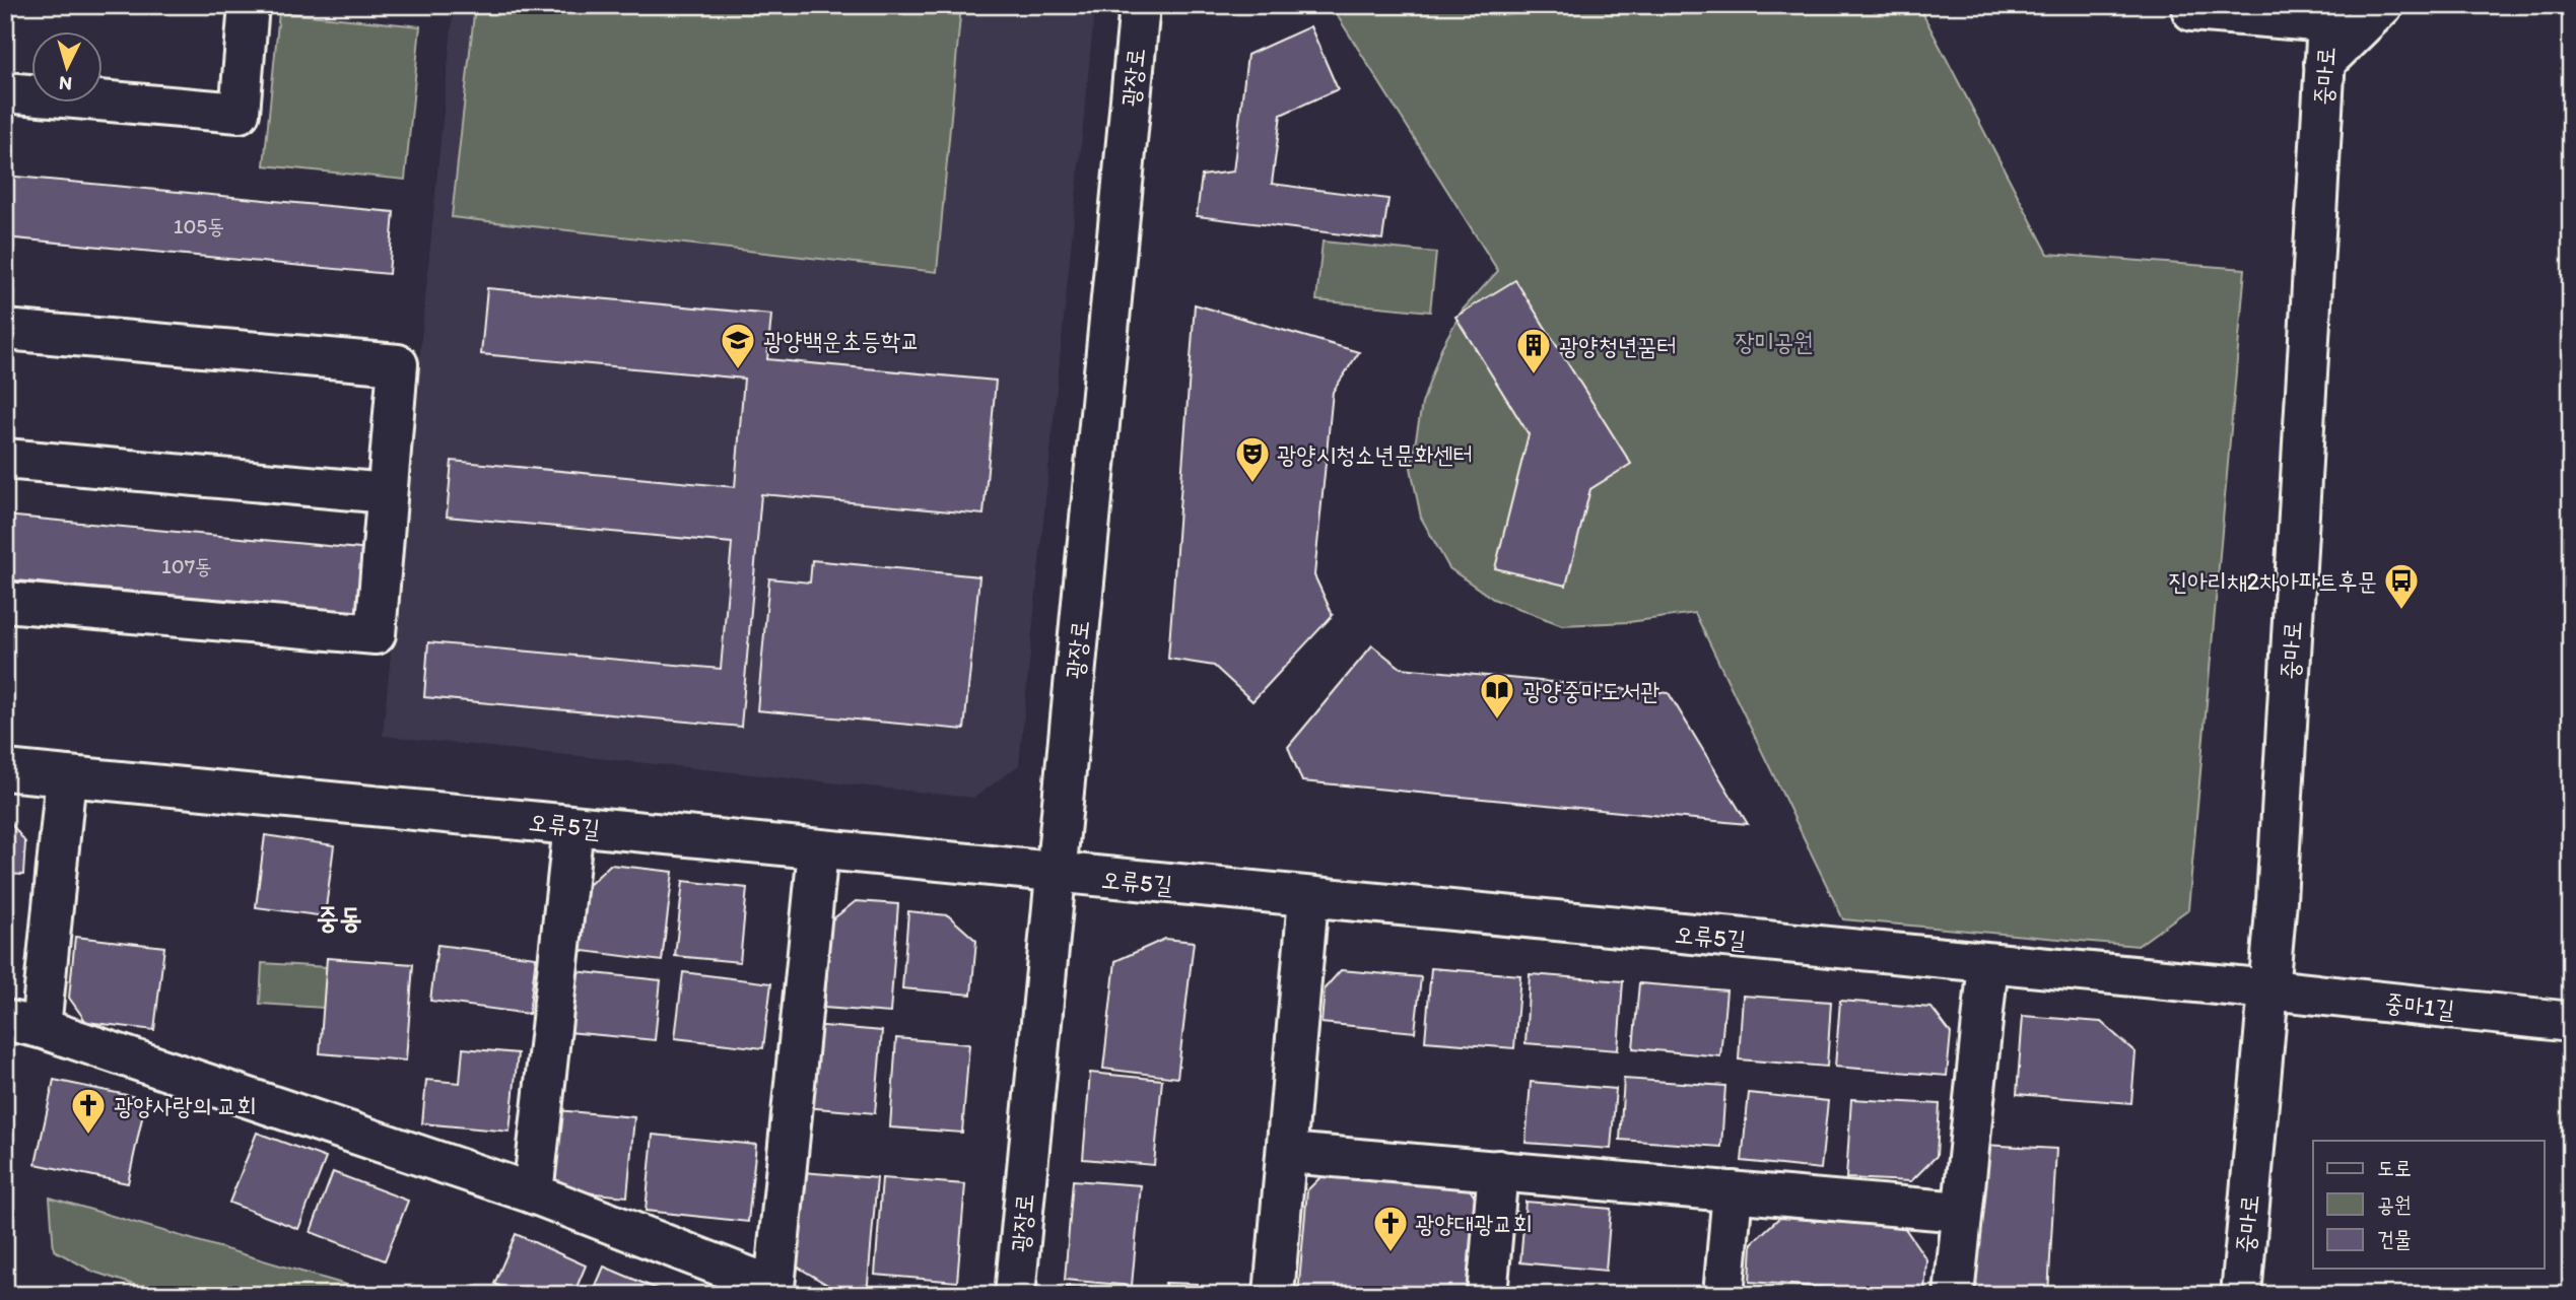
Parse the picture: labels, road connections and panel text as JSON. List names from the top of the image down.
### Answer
{
  "streets": {
    "street": [
      "중마로",
      "광장로",
      "오류5길",
      "중마1길"
    ]
  },
  "crossings": [
    ["중마로", "오류5길"],
    ["중마로", "중마1길"],
    ["광장로", "오류5길"],
    ["오류5길", "중마1길"]
  ],
  "districts": ["중동"],
  "parks": ["장미공원"],
  "places": {
    "school or university": ["광양백운초등학교"],
    "building": ["광양청년꿈터"],
    "theatre": ["광양시청소년문화센터"],
    "bus stop": ["진아리채2차아파트후문"],
    "library": ["광양중마도서관"],
    "church": ["광양사랑의 교회", "광양대광교회"]
  },
  "house_numbers": ["105동", "107동"],
  "legend": ["도로", "공원", "건물"],
  "north": "bottom"
}
